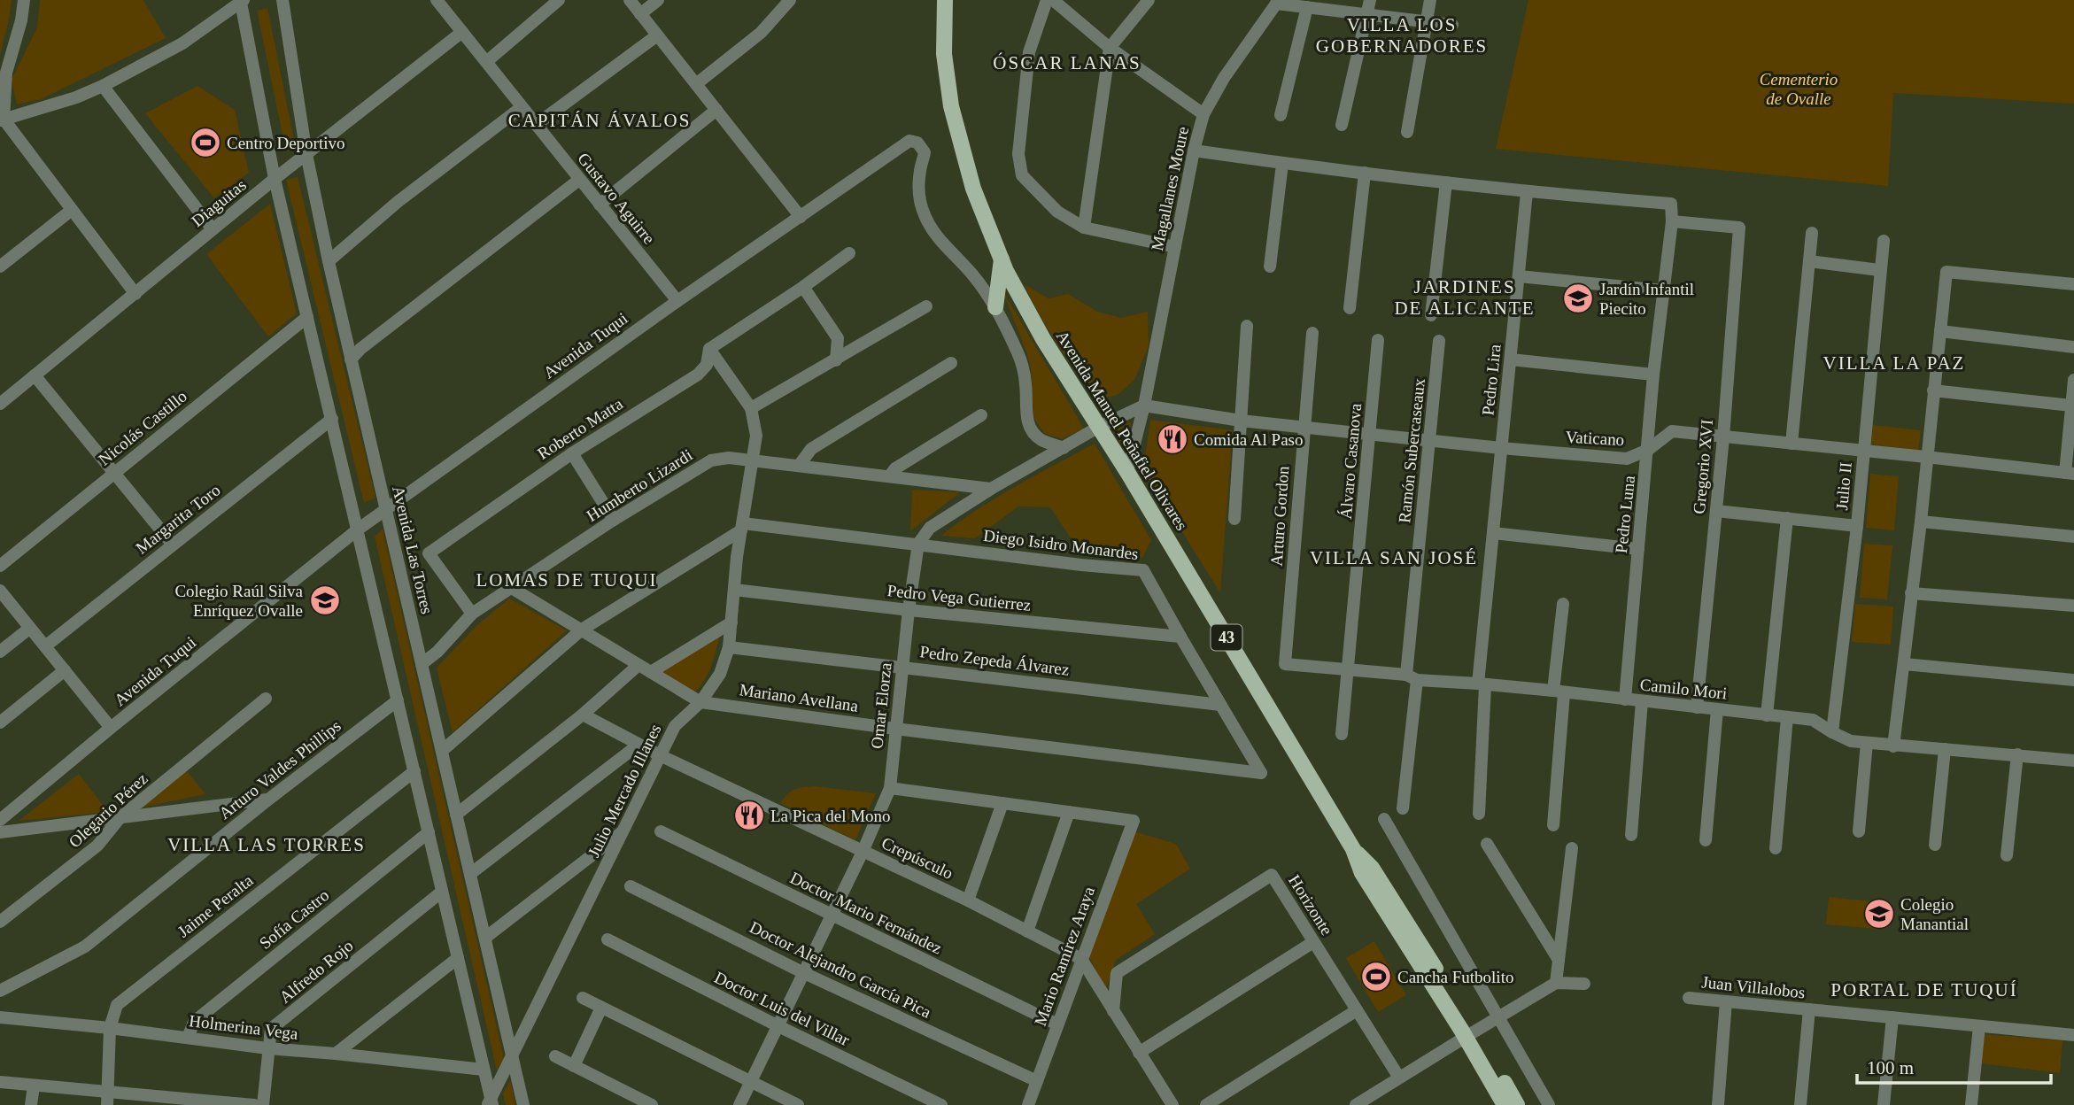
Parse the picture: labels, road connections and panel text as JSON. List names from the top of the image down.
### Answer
{
  "streets": {
    "main road": ["Avenida Manuel Peñafiel Olivares", "43"],
    "street": [
      "Magallanes Moure",
      "Gustavo Aguirre",
      "Diaguitas",
      "Avenida Tuqui",
      "Pedro Lira",
      "Nicolás Castillo",
      "Roberto Matta",
      "Vaticano",
      "Ramón Subercaseaux",
      "Álvaro Casanova",
      "Gregorio XVI",
      "Humberto Lizardi",
      "Julio II",
      "Pedro Luna",
      "Arturo Gordon",
      "Margarita Toro",
      "Diego Isidro Monardes",
      "Avenida Las Torres",
      "Pedro Vega Gutierrez",
      "Pedro Zepeda Álvarez",
      "Camilo Mori",
      "Mariano Avellana",
      "Omar Elorza",
      "Arturo Valdes Phillips",
      "Julio Mercado Illanes",
      "Olegario Pérez",
      "Crepúsculo",
      "Horizonte",
      "Jaime Peralta",
      "Doctor Mario Fernández",
      "Sofía Castro",
      "Mario Ramírez Araya",
      "Doctor Alejandro García Pica",
      "Alfredo Rojo",
      "Juan Villalobos",
      "Doctor Luis del Villar",
      "Holmerina Vega"
    ]
  },
  "crossings": [
    ["Magallanes Moure", "Avenida Manuel Peñafiel Olivares"],
    ["Magallanes Moure", "Vaticano"],
    ["Gustavo Aguirre", "Diaguitas"],
    ["Gustavo Aguirre", "Avenida Tuqui"],
    ["Diaguitas", "Avenida Las Torres"],
    ["Avenida Tuqui", "Avenida Las Torres"],
    ["Pedro Lira", "Vaticano"],
    ["Pedro Lira", "Camilo Mori"],
    ["Roberto Matta", "Humberto Lizardi"],
    ["Roberto Matta", "Julio Mercado Illanes"],
    ["Vaticano", "Ramón Subercaseaux"],
    ["Vaticano", "Álvaro Casanova"],
    ["Vaticano", "Gregorio XVI"],
    ["Vaticano", "Julio II"],
    ["Vaticano", "Pedro Luna"],
    ["Vaticano", "Arturo Gordon"],
    ["Ramón Subercaseaux", "Camilo Mori"],
    ["Álvaro Casanova", "Camilo Mori"],
    ["Gregorio XVI", "Pedro Luna"],
    ["Gregorio XVI", "Camilo Mori"],
    ["Humberto Lizardi", "Avenida Las Torres"],
    ["Humberto Lizardi", "Mariano Avellana"],
    ["Humberto Lizardi", "Julio Mercado Illanes"],
    ["Julio II", "Camilo Mori"],
    ["Pedro Luna", "Camilo Mori"],
    ["Arturo Gordon", "Camilo Mori"],
    ["Diego Isidro Monardes", "Pedro Vega Gutierrez"],
    ["Diego Isidro Monardes", "Pedro Zepeda Álvarez"],
    ["Diego Isidro Monardes", "Mariano Avellana"],
    ["Diego Isidro Monardes", "Omar Elorza"],
    ["Diego Isidro Monardes", "Julio Mercado Illanes"],
    ["Avenida Las Torres", "Julio Mercado Illanes"],
    ["Pedro Vega Gutierrez", "Omar Elorza"],
    ["Pedro Vega Gutierrez", "Julio Mercado Illanes"],
    ["Pedro Zepeda Álvarez", "Omar Elorza"],
    ["Pedro Zepeda Álvarez", "Julio Mercado Illanes"],
    ["Mariano Avellana", "Omar Elorza"],
    ["Mariano Avellana", "Julio Mercado Illanes"],
    ["Omar Elorza", "Crepúsculo"],
    ["Omar Elorza", "Doctor Mario Fernández"],
    ["Omar Elorza", "Doctor Alejandro García Pica"],
    ["Omar Elorza", "Doctor Luis del Villar"],
    ["Julio Mercado Illanes", "Crepúsculo"],
    ["Crepúsculo", "Mario Ramírez Araya"],
    ["Jaime Peralta", "Holmerina Vega"],
    ["Doctor Mario Fernández", "Mario Ramírez Araya"],
    ["Sofía Castro", "Holmerina Vega"],
    ["Mario Ramírez Araya", "Doctor Alejandro García Pica"],
    ["Alfredo Rojo", "Holmerina Vega"]
  ],
  "districts": [
    "VILLA LOS GOBERNADORES",
    "ÓSCAR LANAS",
    "CAPITÁN ÁVALOS",
    "JARDINES DE ALICANTE",
    "VILLA LA PAZ",
    "VILLA SAN JOSÉ",
    "LOMAS DE TUQUI",
    "VILLA LAS TORRES",
    "PORTAL DE TUQUÍ"
  ],
  "parks": ["Cementerio de Ovalle"],
  "places": {
    "sports": ["Centro Deportivo", "Cancha Futbolito"],
    "school or university": ["Jardín Infantil Piecito", "Colegio Raúl Silva Enríquez Ovalle", "Colegio Manantial"],
    "restaurant": ["Comida Al Paso", "La Pica del Mono"]
  },
  "scale_bar": "100 m"
}
